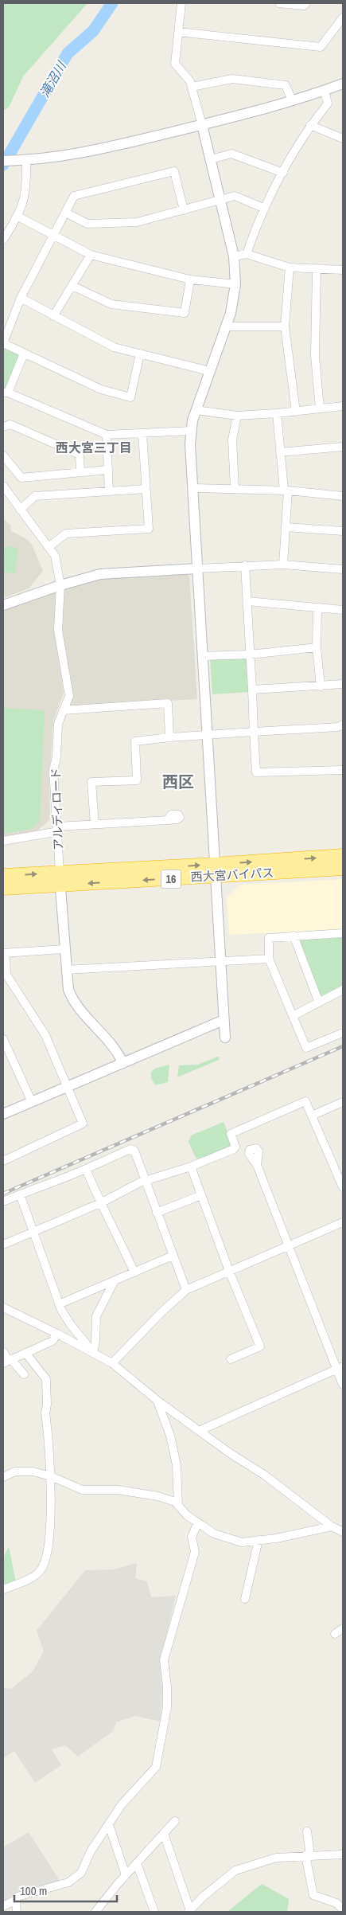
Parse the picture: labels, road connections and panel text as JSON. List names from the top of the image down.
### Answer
{
  "streets": {
    "highway": ["西大宮バイパス", "16"],
    "street": ["アルディロード"]
  },
  "crossings": [
    ["アルディロード", "西大宮バイパス"]
  ],
  "districts": ["西大宮三丁目", "西区"],
  "water": ["滝沼川"],
  "scale_bar": "100 m"
}
